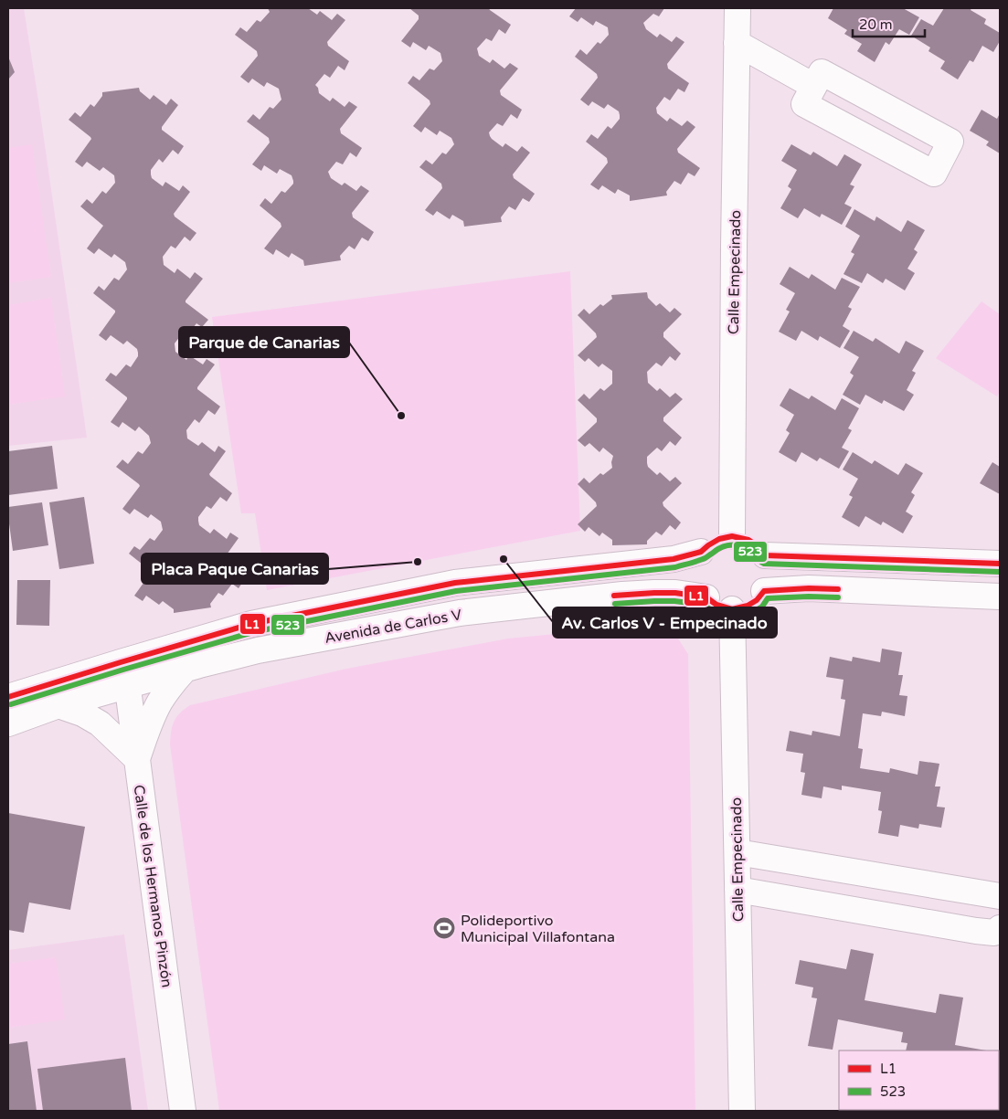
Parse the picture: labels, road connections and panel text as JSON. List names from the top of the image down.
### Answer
{
  "streets": {
    "street": ["Calle Empecinado", "Avenida de Carlos V", "Calle de los Hermanos Pinzón"]
  },
  "crossings": [
    ["Calle Empecinado", "Avenida de Carlos V"],
    ["Avenida de Carlos V", "Calle de los Hermanos Pinzón"]
  ],
  "places": {
    "other": ["Parque de Canarias", "Av. Carlos V - Empecinado", "Placa Paque Canarias"],
    "sports": ["Polideportivo Municipal Villafontana"]
  },
  "lines": ["transit line L1", "transit line 523"],
  "legend": ["L1", "523"],
  "scale_bar": "20 m"
}
